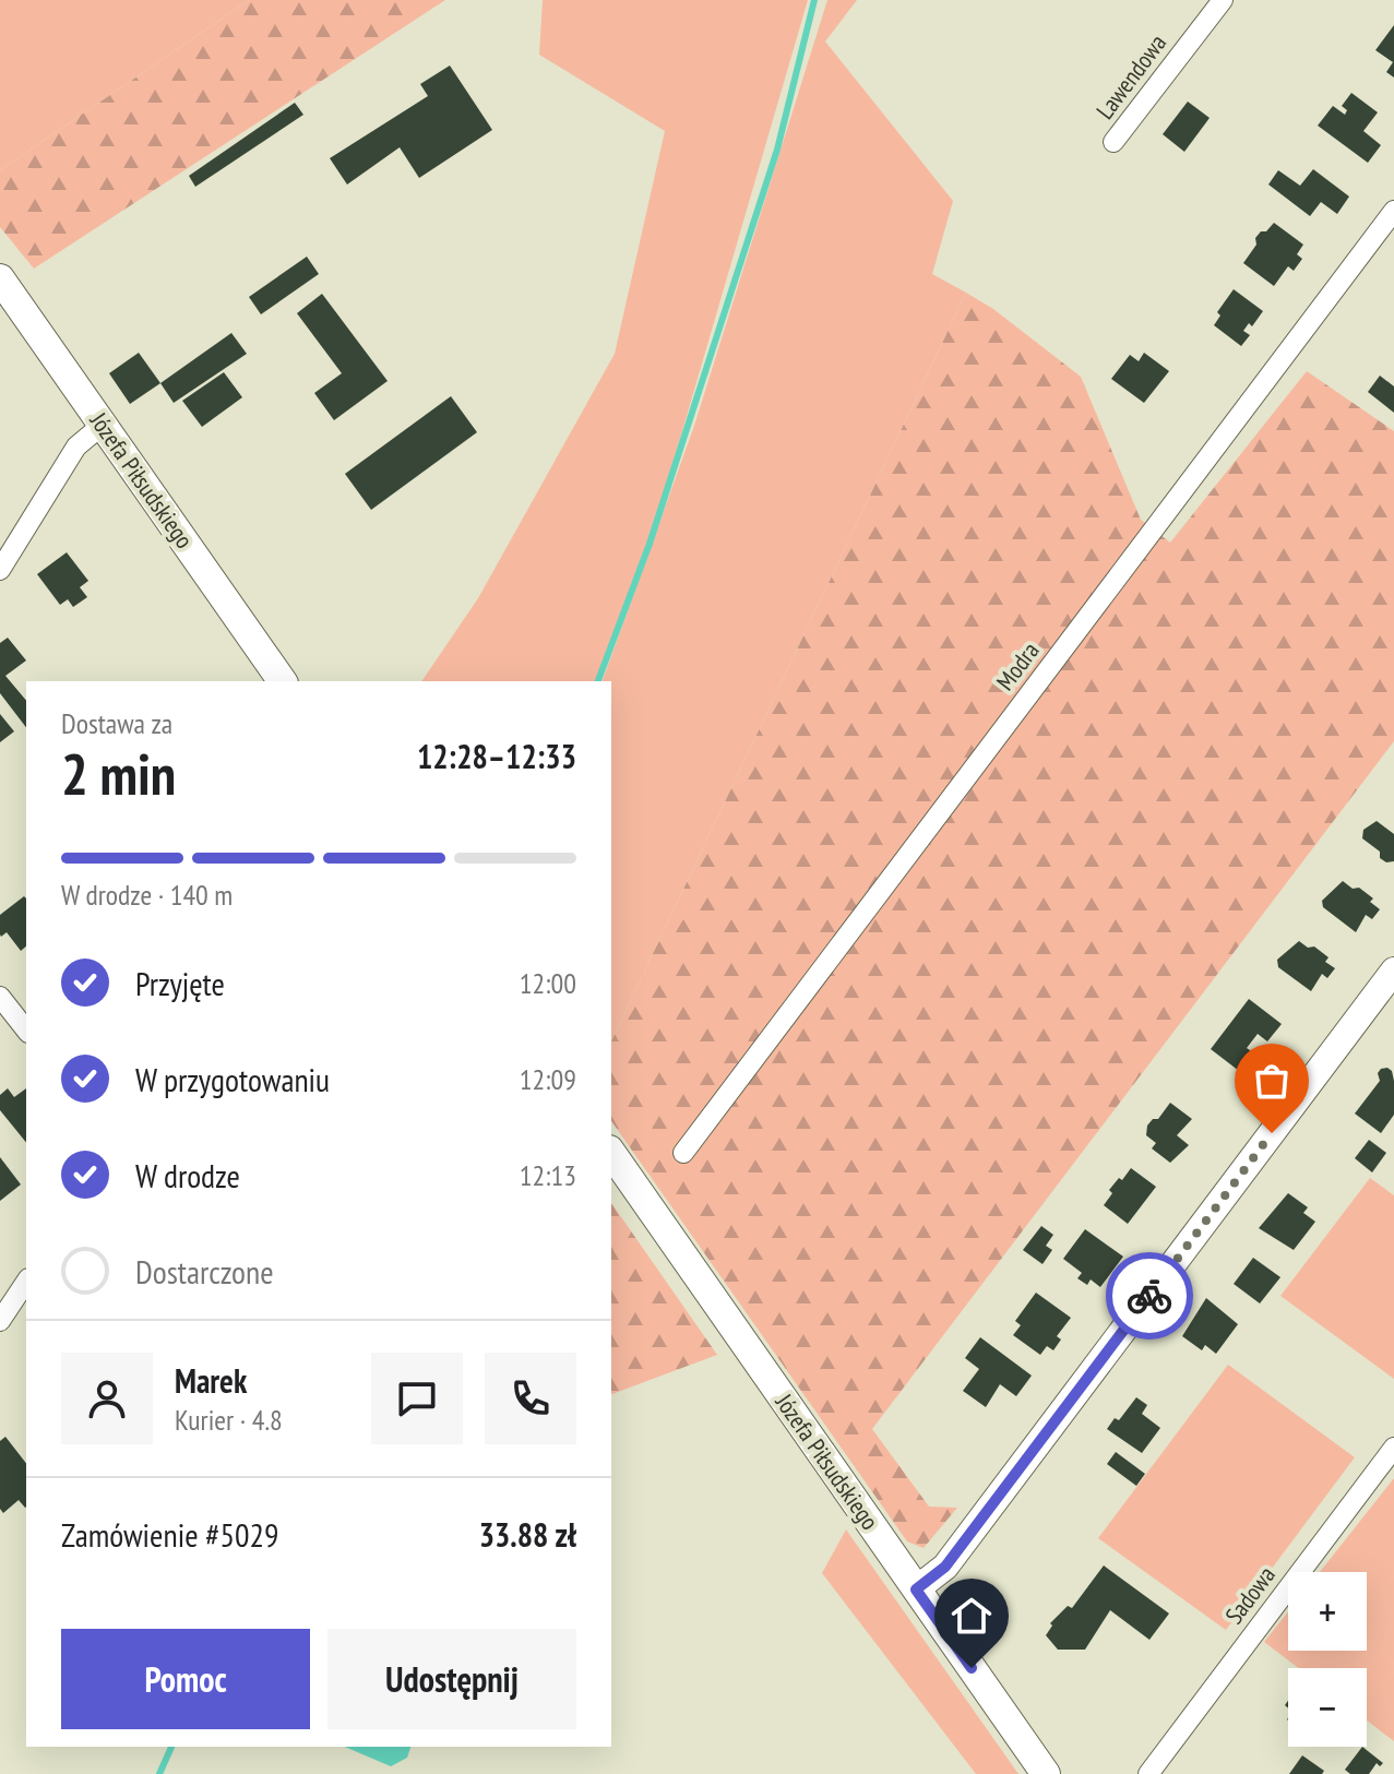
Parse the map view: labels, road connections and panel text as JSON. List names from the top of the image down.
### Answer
{
  "streets": {
    "main road": ["Józefa Piłsudskiego"],
    "street": ["Lawendowa", "Modra", "Sadowa"]
  },
  "page": {
    "heading": ["2 min", "Dostawa za", "12:28–12:33"],
    "panel": [
      "Marek",
      "Kurier · 4.8",
      "Zamówienie #5029",
      "33.88 zł"
    ],
    "bar": "W drodze · 140 m",
    "list": [
      ["Przyjęte", "12:00"],
      ["W przygotowaniu", "12:09"],
      ["W drodze", "12:13"],
      "Dostarczone"
    ],
    "map_buttons": ["+", "−"],
    "buttons": ["Pomoc", "Udostępnij"]
  }
}
